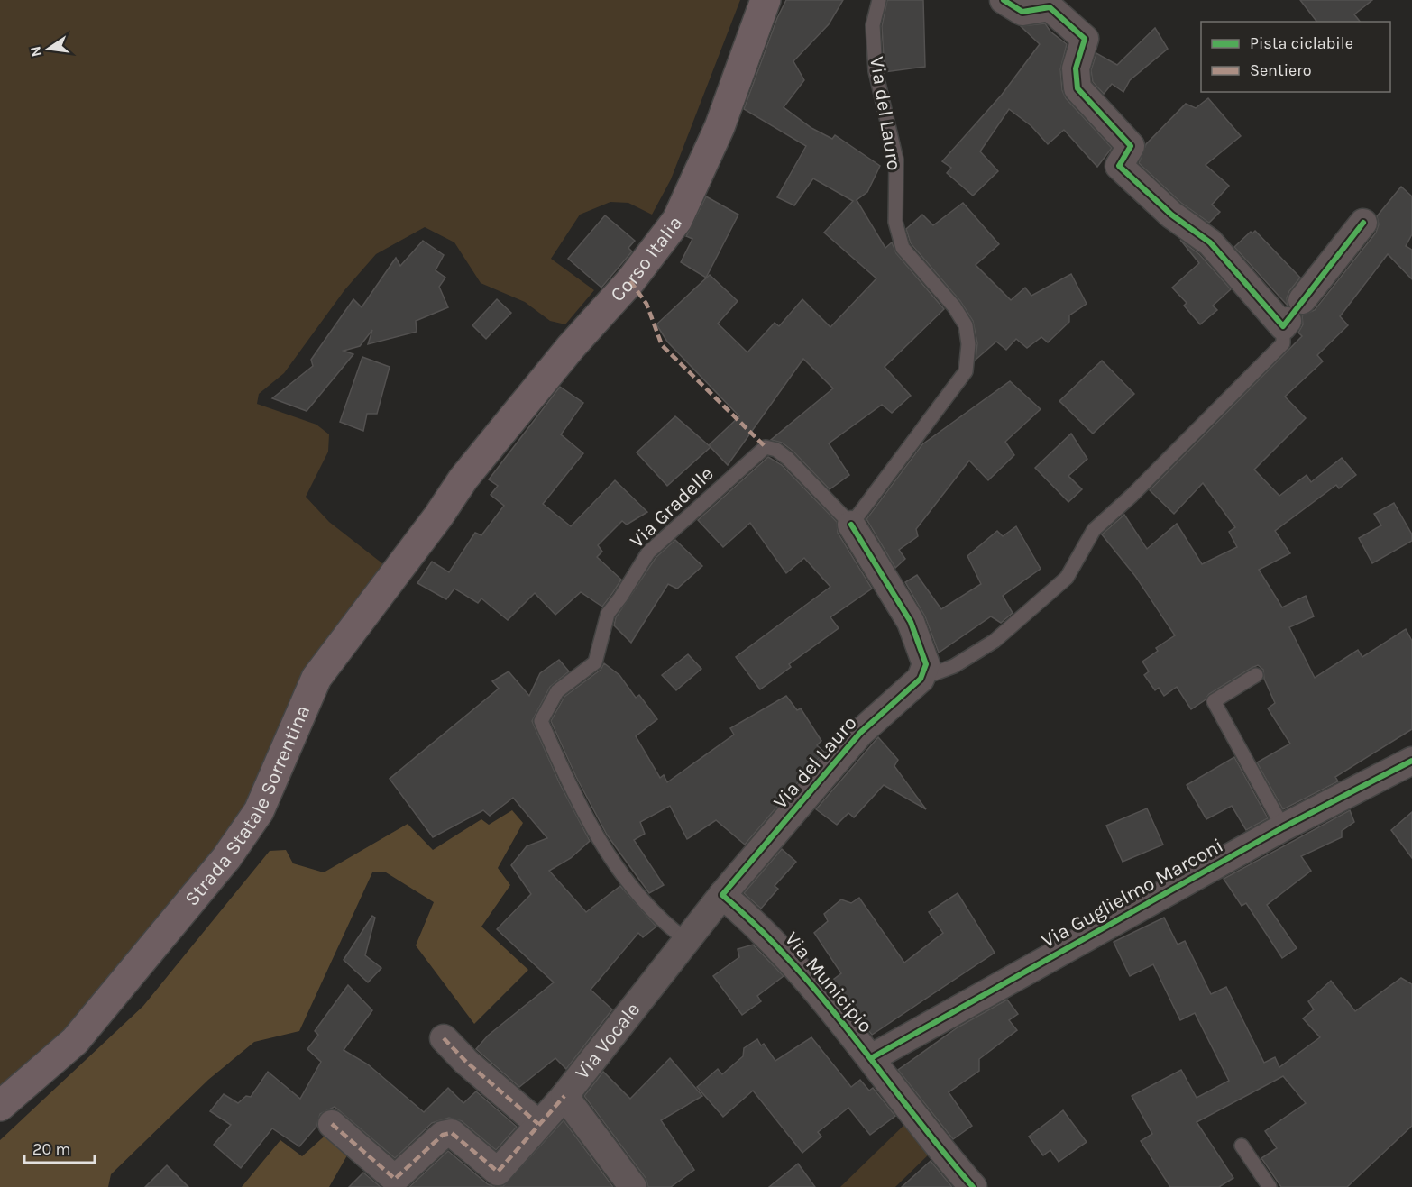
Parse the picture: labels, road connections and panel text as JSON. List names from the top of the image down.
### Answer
{
  "streets": {
    "main road": ["Corso Italia", "Strada Statale Sorrentina"],
    "street": [
      "Via del Lauro",
      "Via Guglielmo Marconi",
      "Via Municipio",
      "Via Vocale"
    ],
    "lane": ["Via Gradelle"]
  },
  "crossings": [
    ["Via del Lauro", "Via Gradelle"],
    ["Via del Lauro", "Via Municipio"],
    ["Via del Lauro", "Via Vocale"],
    ["Corso Italia", "Strada Statale Sorrentina"],
    ["Via Gradelle", "Via Vocale"],
    ["Via Guglielmo Marconi", "Via Municipio"],
    ["Via Municipio", "Via Vocale"]
  ],
  "legend": ["Pista ciclabile", "Sentiero"],
  "scale_bar": "20 m",
  "north": "left"
}
